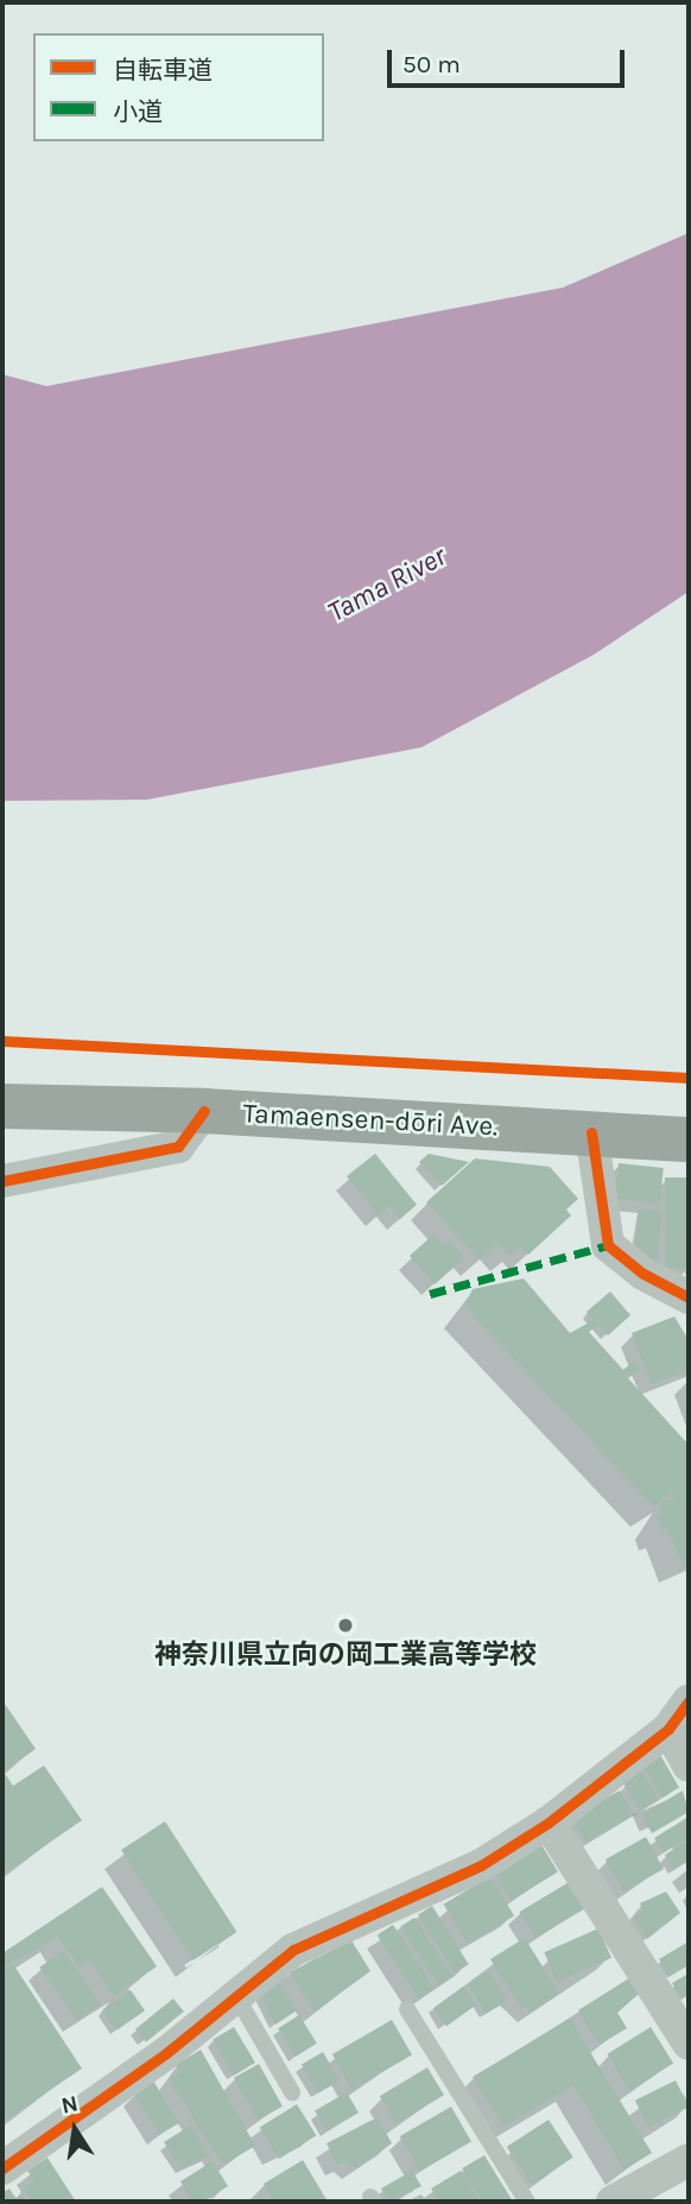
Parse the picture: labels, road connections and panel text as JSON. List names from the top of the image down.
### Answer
{
  "streets": {
    "main road": ["Tamaensen-dōri Ave."]
  },
  "water": ["Tama River"],
  "places": ["神奈川県立向の岡工業高等学校"],
  "legend": ["自転車道", "小道"],
  "scale_bar": "50 m",
  "north": "top"
}
